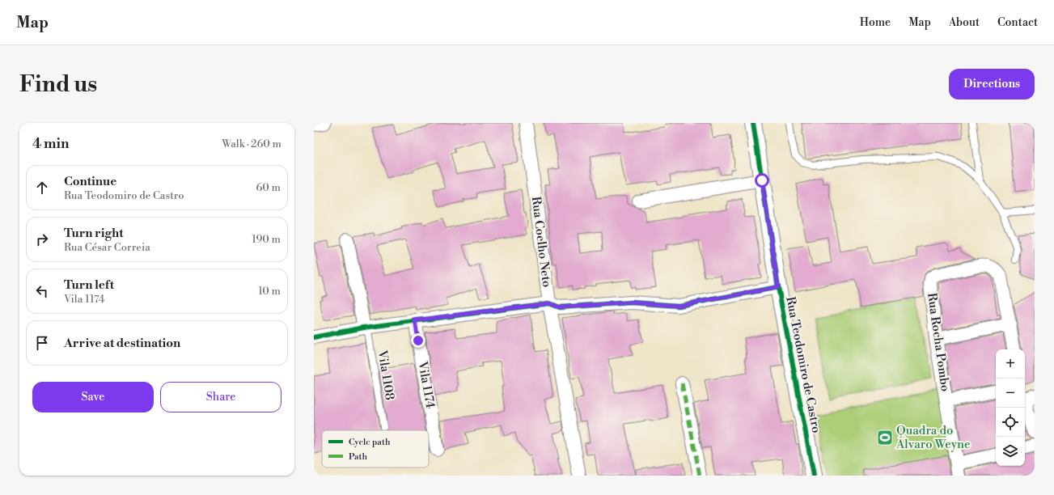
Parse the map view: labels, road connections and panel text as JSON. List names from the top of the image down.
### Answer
{
  "streets": {
    "street": [
      "Rua Coelho Neto",
      "Rua Rocha Pombo",
      "Rua Teodomiro de Castro",
      "Vila 1174"
    ],
    "lane": ["Vila 1108"]
  },
  "places": {
    "sports": ["Quadra do Álvaro Weyne"]
  },
  "legend": ["Cycle path", "Path"],
  "page": {
    "header": "Map",
    "nav": [
      "Home",
      "Map",
      "About",
      "Contact"
    ],
    "buttons": [
      "Directions",
      ["Save", "Share"]
    ],
    "title": "Find us",
    "heading": ["4 min", "Walk · 260 m"],
    "list": [
      ["Continue", "Rua Teodomiro de Castro", "60 m"],
      ["Turn right", "Rua César Correia", "190 m"],
      ["Turn left", "Vila 1174", "10 m"],
      "Arrive at destination"
    ],
    "map_buttons": ["+", "−"]
  }
}
